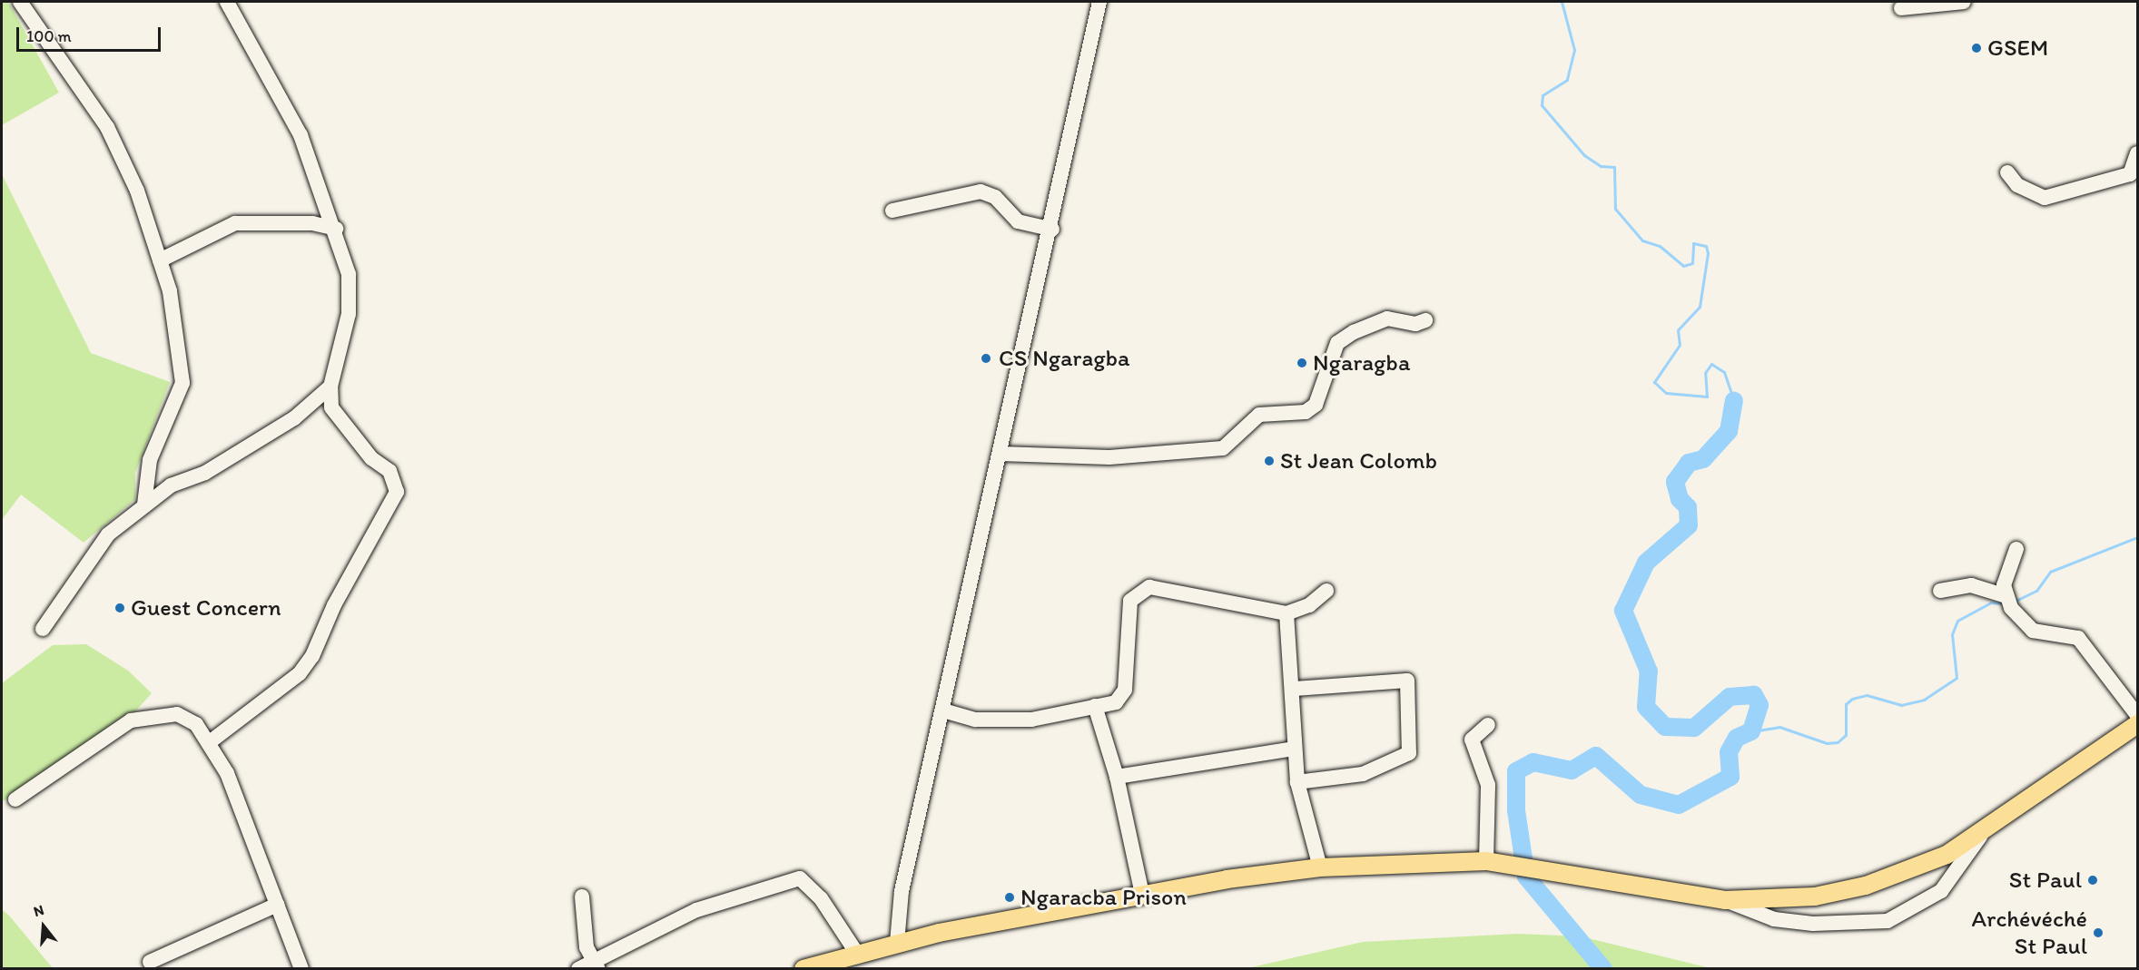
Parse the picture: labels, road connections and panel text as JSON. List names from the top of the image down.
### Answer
{
  "places": [
    "GSEM",
    "CS Ngaragba",
    "Ngaragba",
    "St Jean Colomb",
    "Guest Concern",
    "St Paul",
    "Ngaracba Prison",
    "Archévéché St Paul"
  ],
  "scale_bar": "100 m",
  "north": "top"
}
